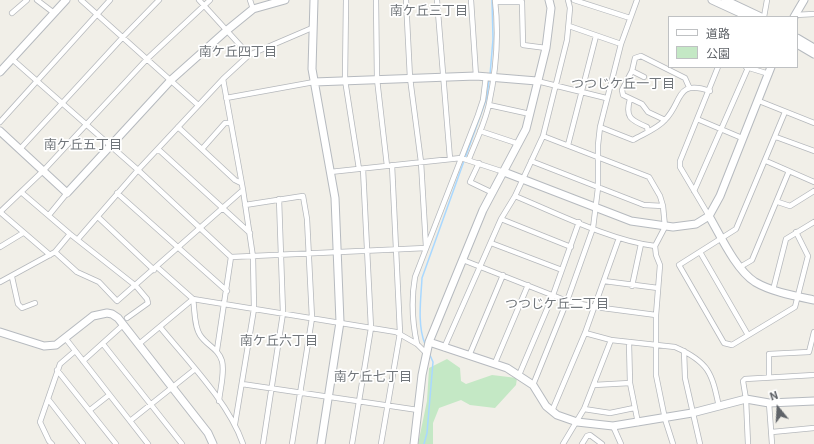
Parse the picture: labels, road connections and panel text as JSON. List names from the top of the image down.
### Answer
{
  "districts": [
    "南ケ丘三丁目",
    "南ケ丘四丁目",
    "つつじケ丘一丁目",
    "南ケ丘五丁目",
    "つつじケ丘二丁目",
    "南ケ丘六丁目",
    "南ケ丘七丁目"
  ],
  "legend": ["道路", "公園"],
  "north": "top"
}
